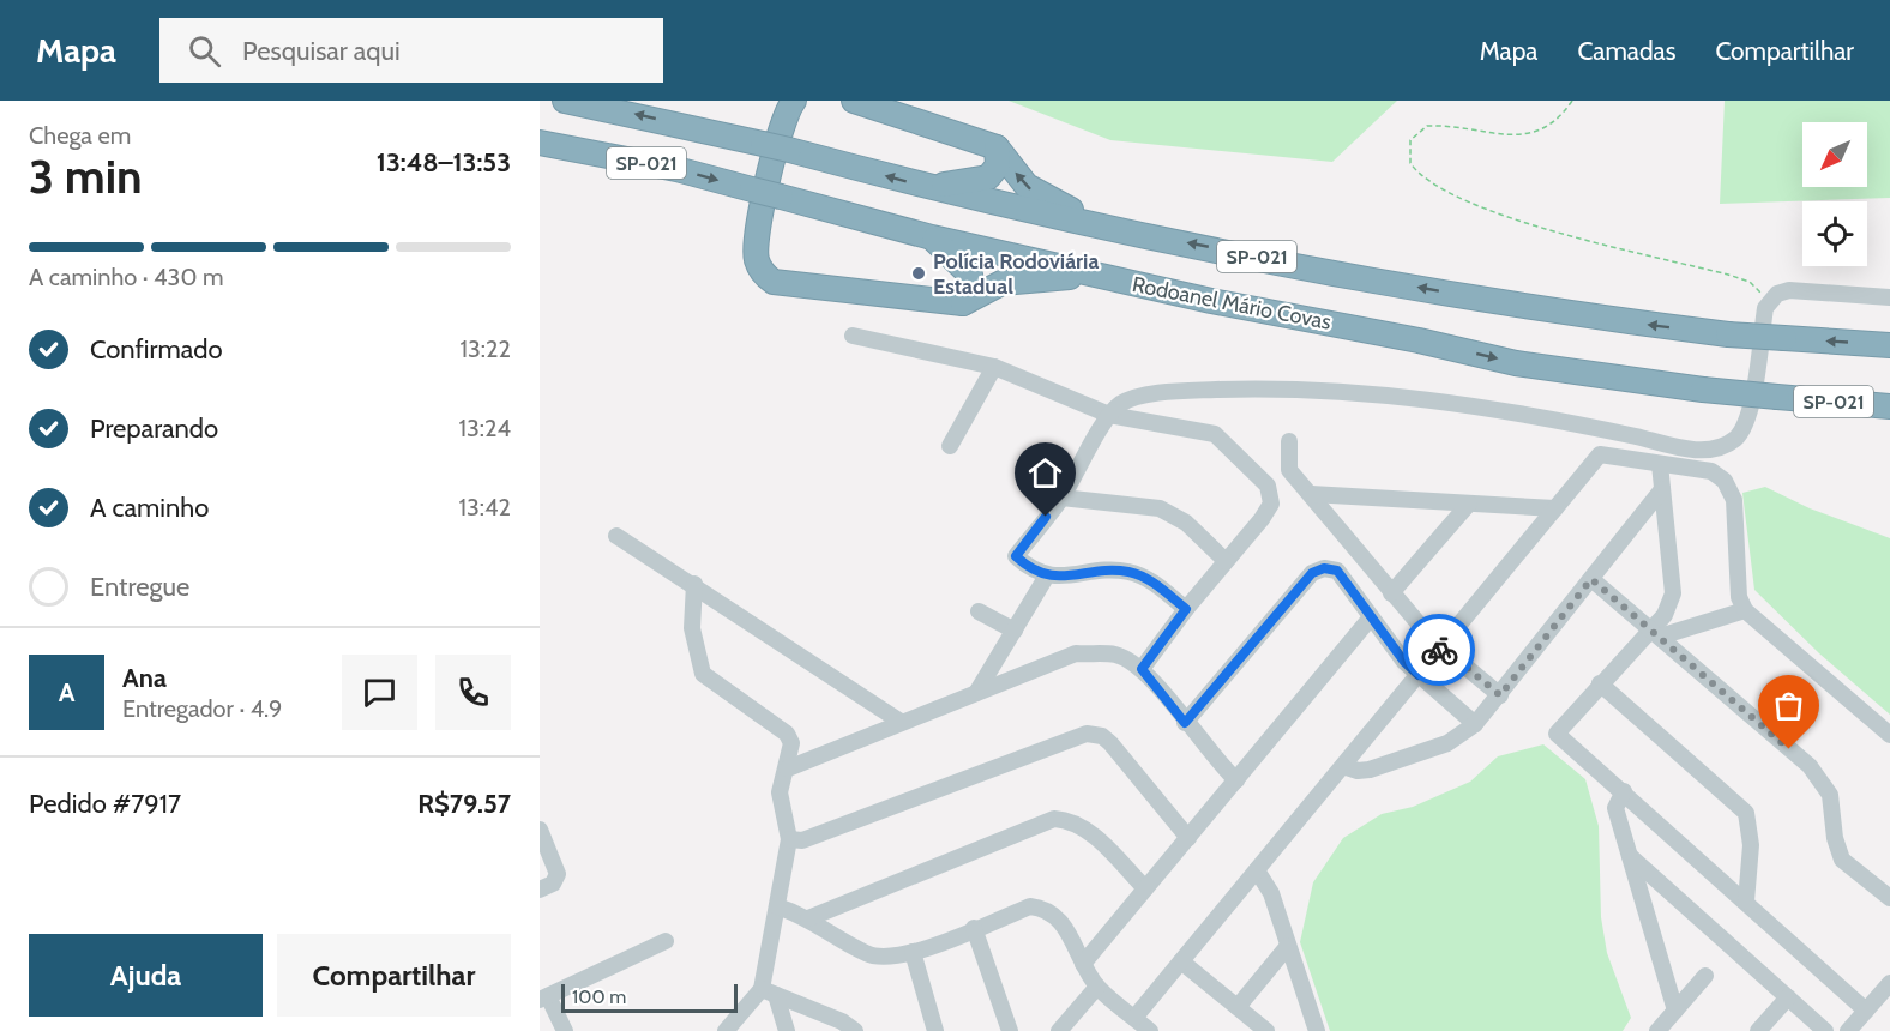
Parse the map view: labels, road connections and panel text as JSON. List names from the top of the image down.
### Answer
{
  "streets": {
    "highway": ["SP-021", "Rodoanel Mário Covas"]
  },
  "places": ["Polícia Rodoviária Estadual"],
  "scale_bar": "100 m",
  "north": "bottom left",
  "page": {
    "header": "Mapa",
    "search": "Pesquisar aqui",
    "nav": ["Mapa", "Camadas", "Compartilhar"],
    "heading": ["3 min", "Chega em", "13:48–13:53"],
    "panel": [
      "Ana",
      "Entregador · 4.9",
      "Pedido #7917",
      "R$79.57"
    ],
    "bar": "A caminho · 430 m",
    "list": [
      ["Confirmado", "13:22"],
      ["Preparando", "13:24"],
      ["A caminho", "13:42"],
      "Entregue"
    ],
    "round": "A",
    "buttons": ["Ajuda", "Compartilhar"],
    "scale": "100 m"
  }
}
